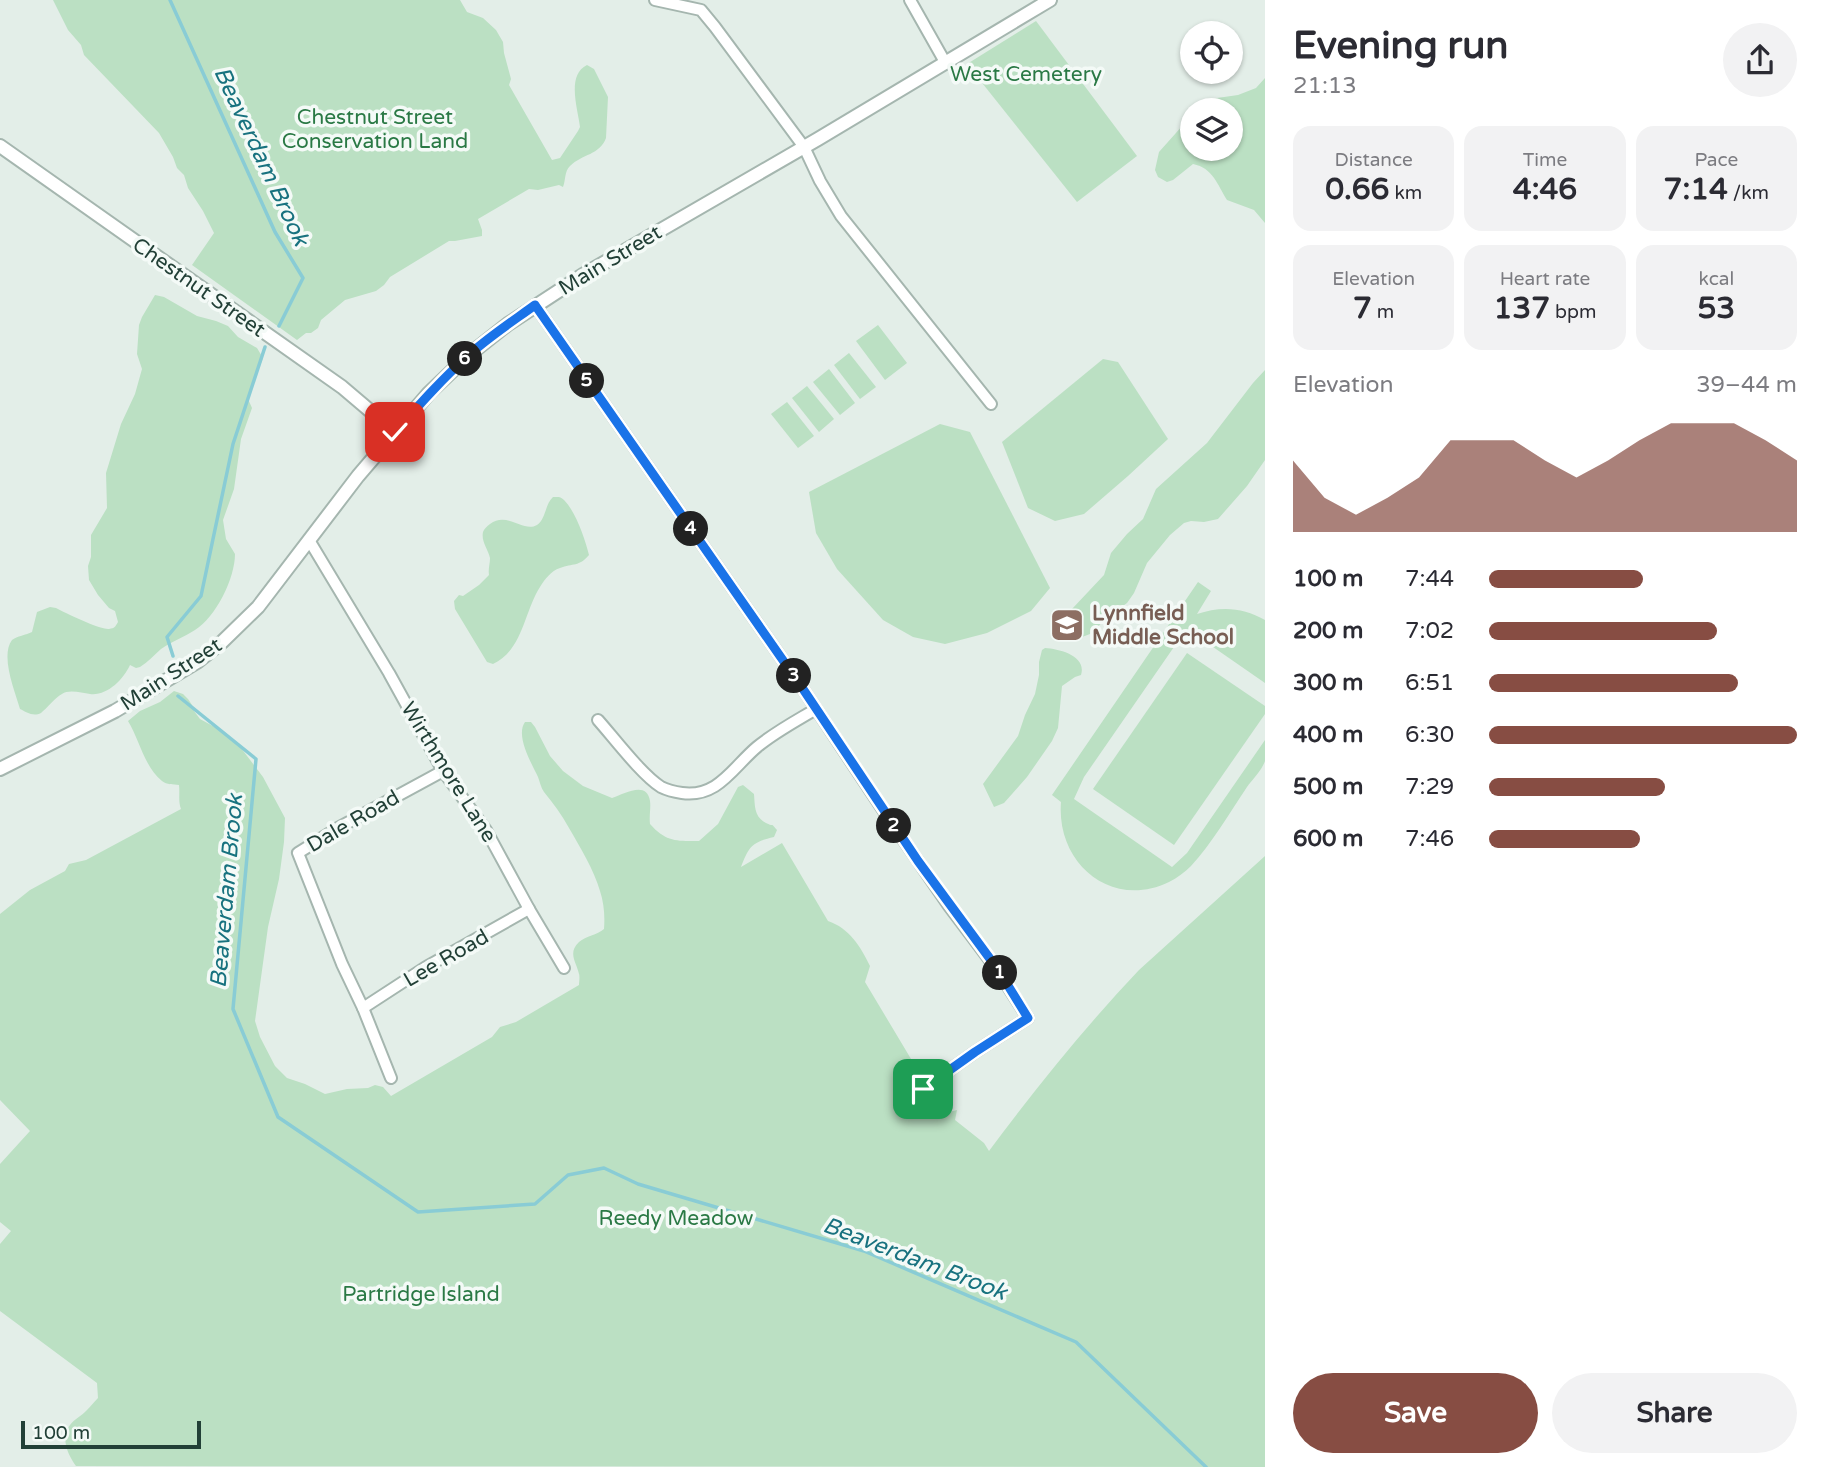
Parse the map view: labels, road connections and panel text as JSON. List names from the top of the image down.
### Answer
{
  "streets": {
    "street": [
      "Main Street",
      "Chestnut Street",
      "Wirthmore Lane",
      "Dale Road",
      "Lee Road"
    ]
  },
  "crossings": [
    ["Main Street", "Chestnut Street"],
    ["Main Street", "Wirthmore Lane"],
    ["Wirthmore Lane", "Dale Road"],
    ["Wirthmore Lane", "Lee Road"],
    ["Dale Road", "Lee Road"]
  ],
  "water": ["Beaverdam Brook"],
  "parks": [
    "West Cemetery",
    "Chestnut Street Conservation Land",
    "Reedy Meadow",
    "Partridge Island"
  ],
  "places": {
    "school or university": ["Lynnfield Middle School"]
  },
  "scale_bar": "100 m",
  "page": {
    "heading": ["Evening run", "21:13"],
    "stats": [
      ["Distance", "0.66 km"],
      ["Time", "4:46"],
      ["Pace", "7:14 /km"],
      ["Elevation", "7 m"],
      ["Heart rate", "137 bpm"],
      ["kcal", "53"]
    ],
    "pins": [
      "6",
      "5",
      "4",
      "3",
      "2",
      "1"
    ],
    "chart": ["Elevation", "39–44 m"],
    "list": [
      {
        "name": "100 m",
        "note": "7:44"
      },
      {
        "name": "200 m",
        "note": "7:02"
      },
      {
        "name": "300 m",
        "note": "6:51"
      },
      {
        "name": "400 m",
        "note": "6:30"
      },
      {
        "name": "500 m",
        "note": "7:29"
      },
      {
        "name": "600 m",
        "note": "7:46"
      }
    ],
    "buttons": ["Save", "Share"],
    "scale": "100 m"
  }
}
